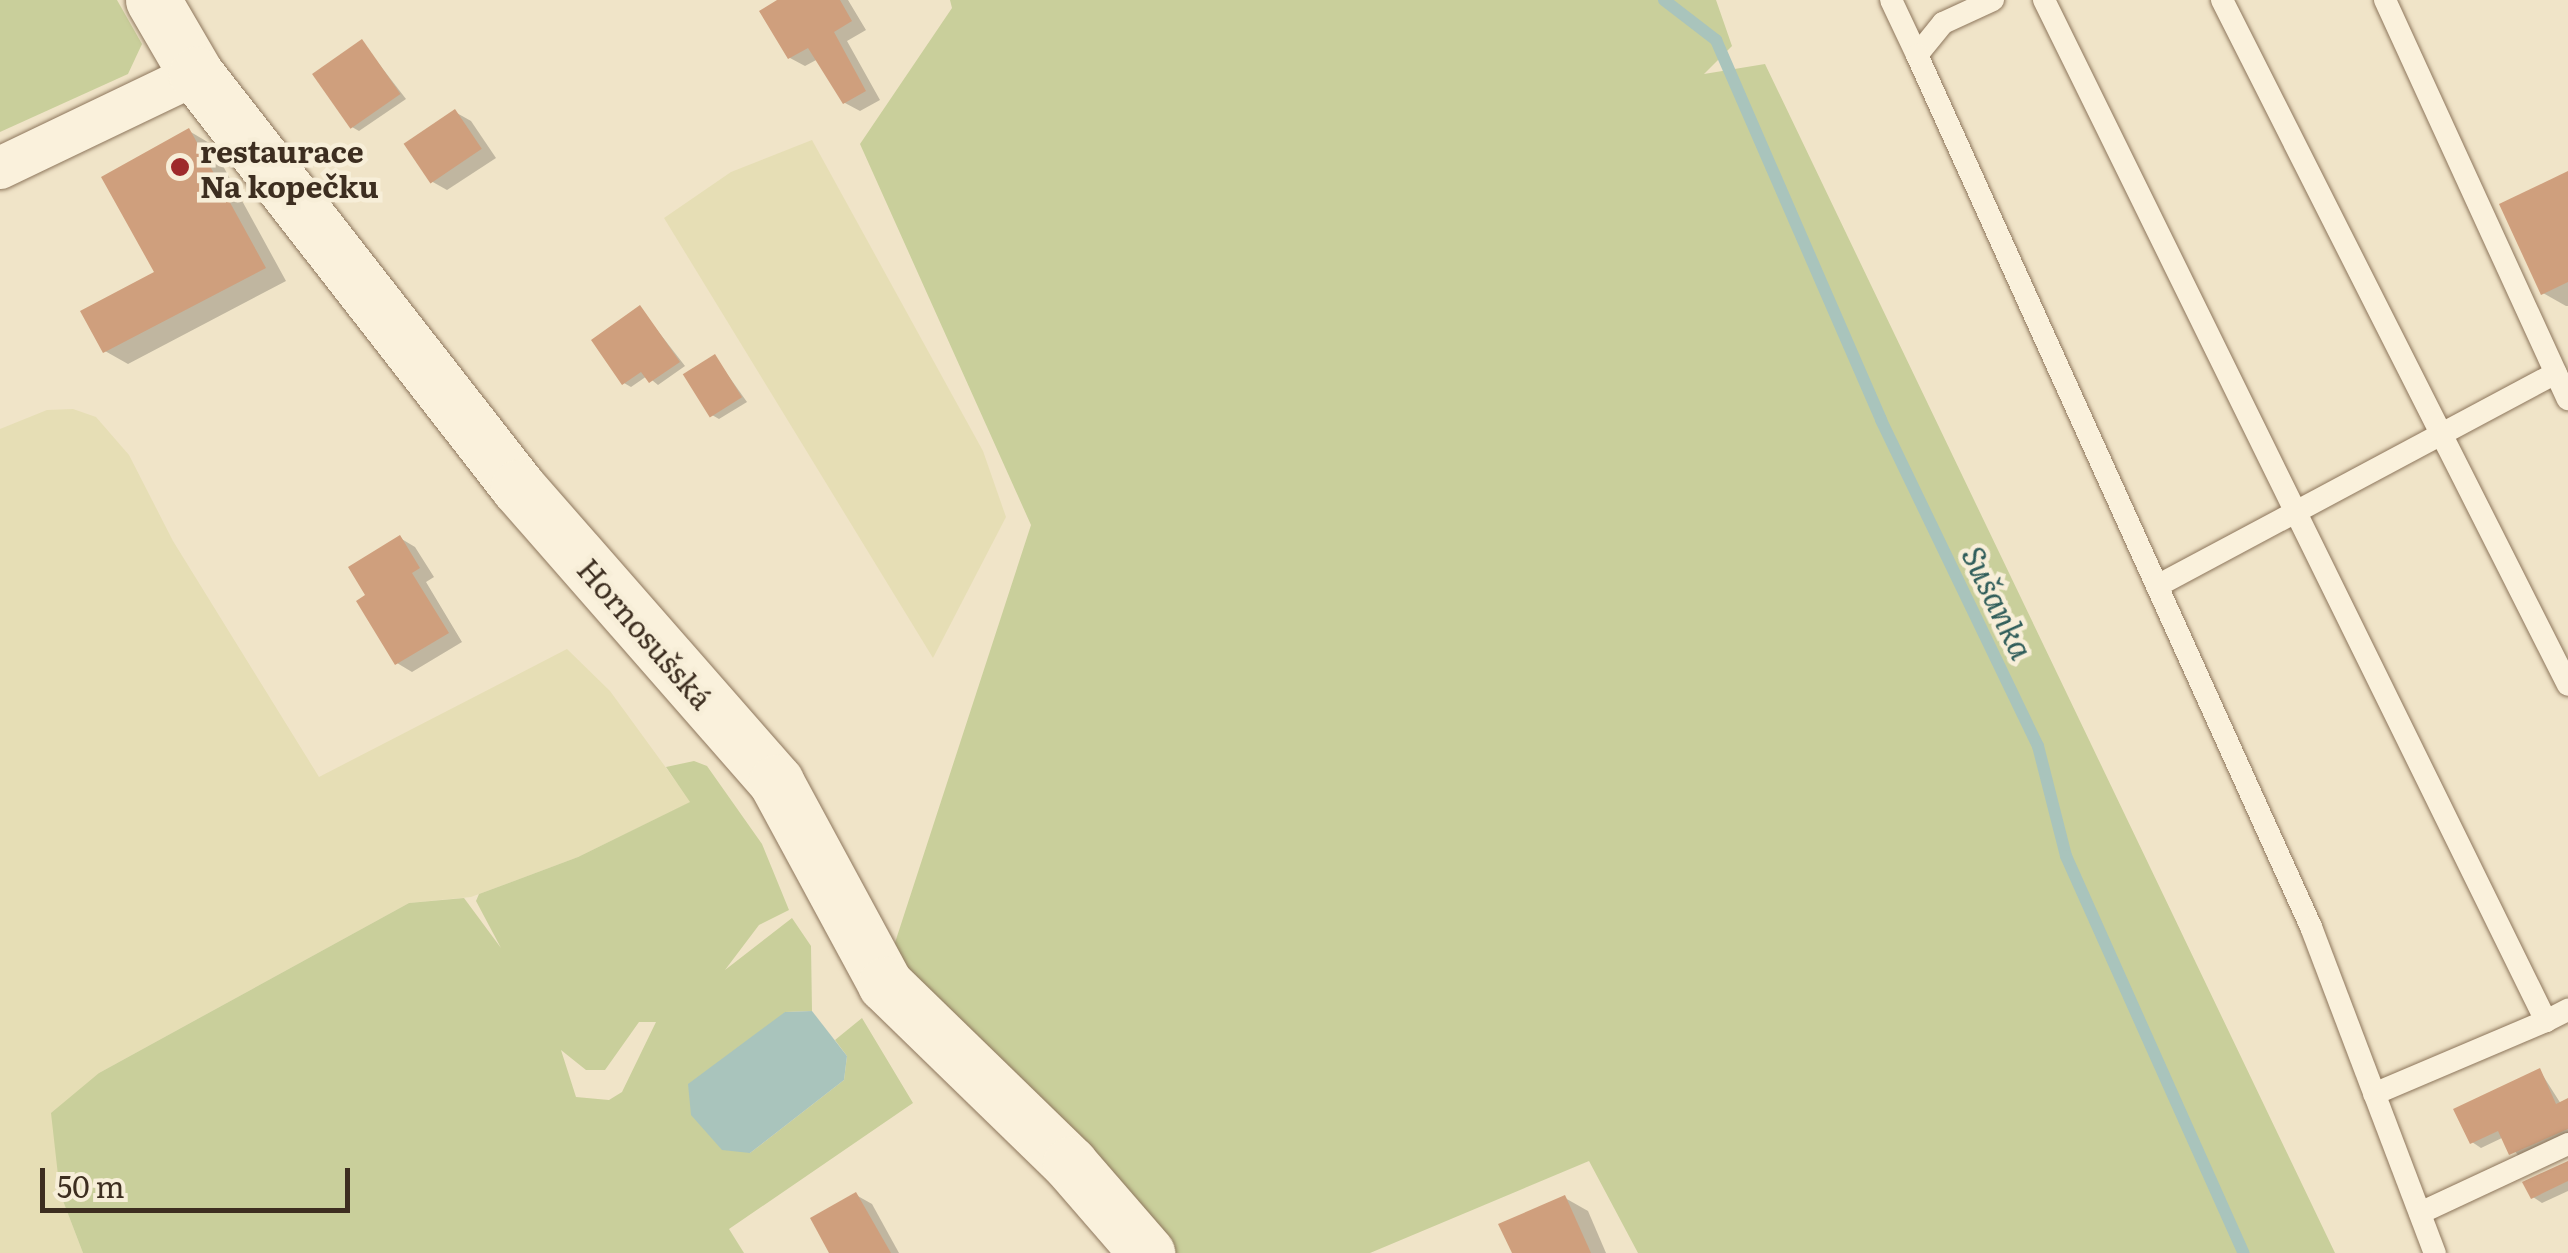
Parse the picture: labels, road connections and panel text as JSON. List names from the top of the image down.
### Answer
{
  "streets": {
    "street": ["Hornosušská"]
  },
  "water": ["Sušanka"],
  "places": ["restaurace Na kopečku"],
  "scale_bar": "50 m"
}
